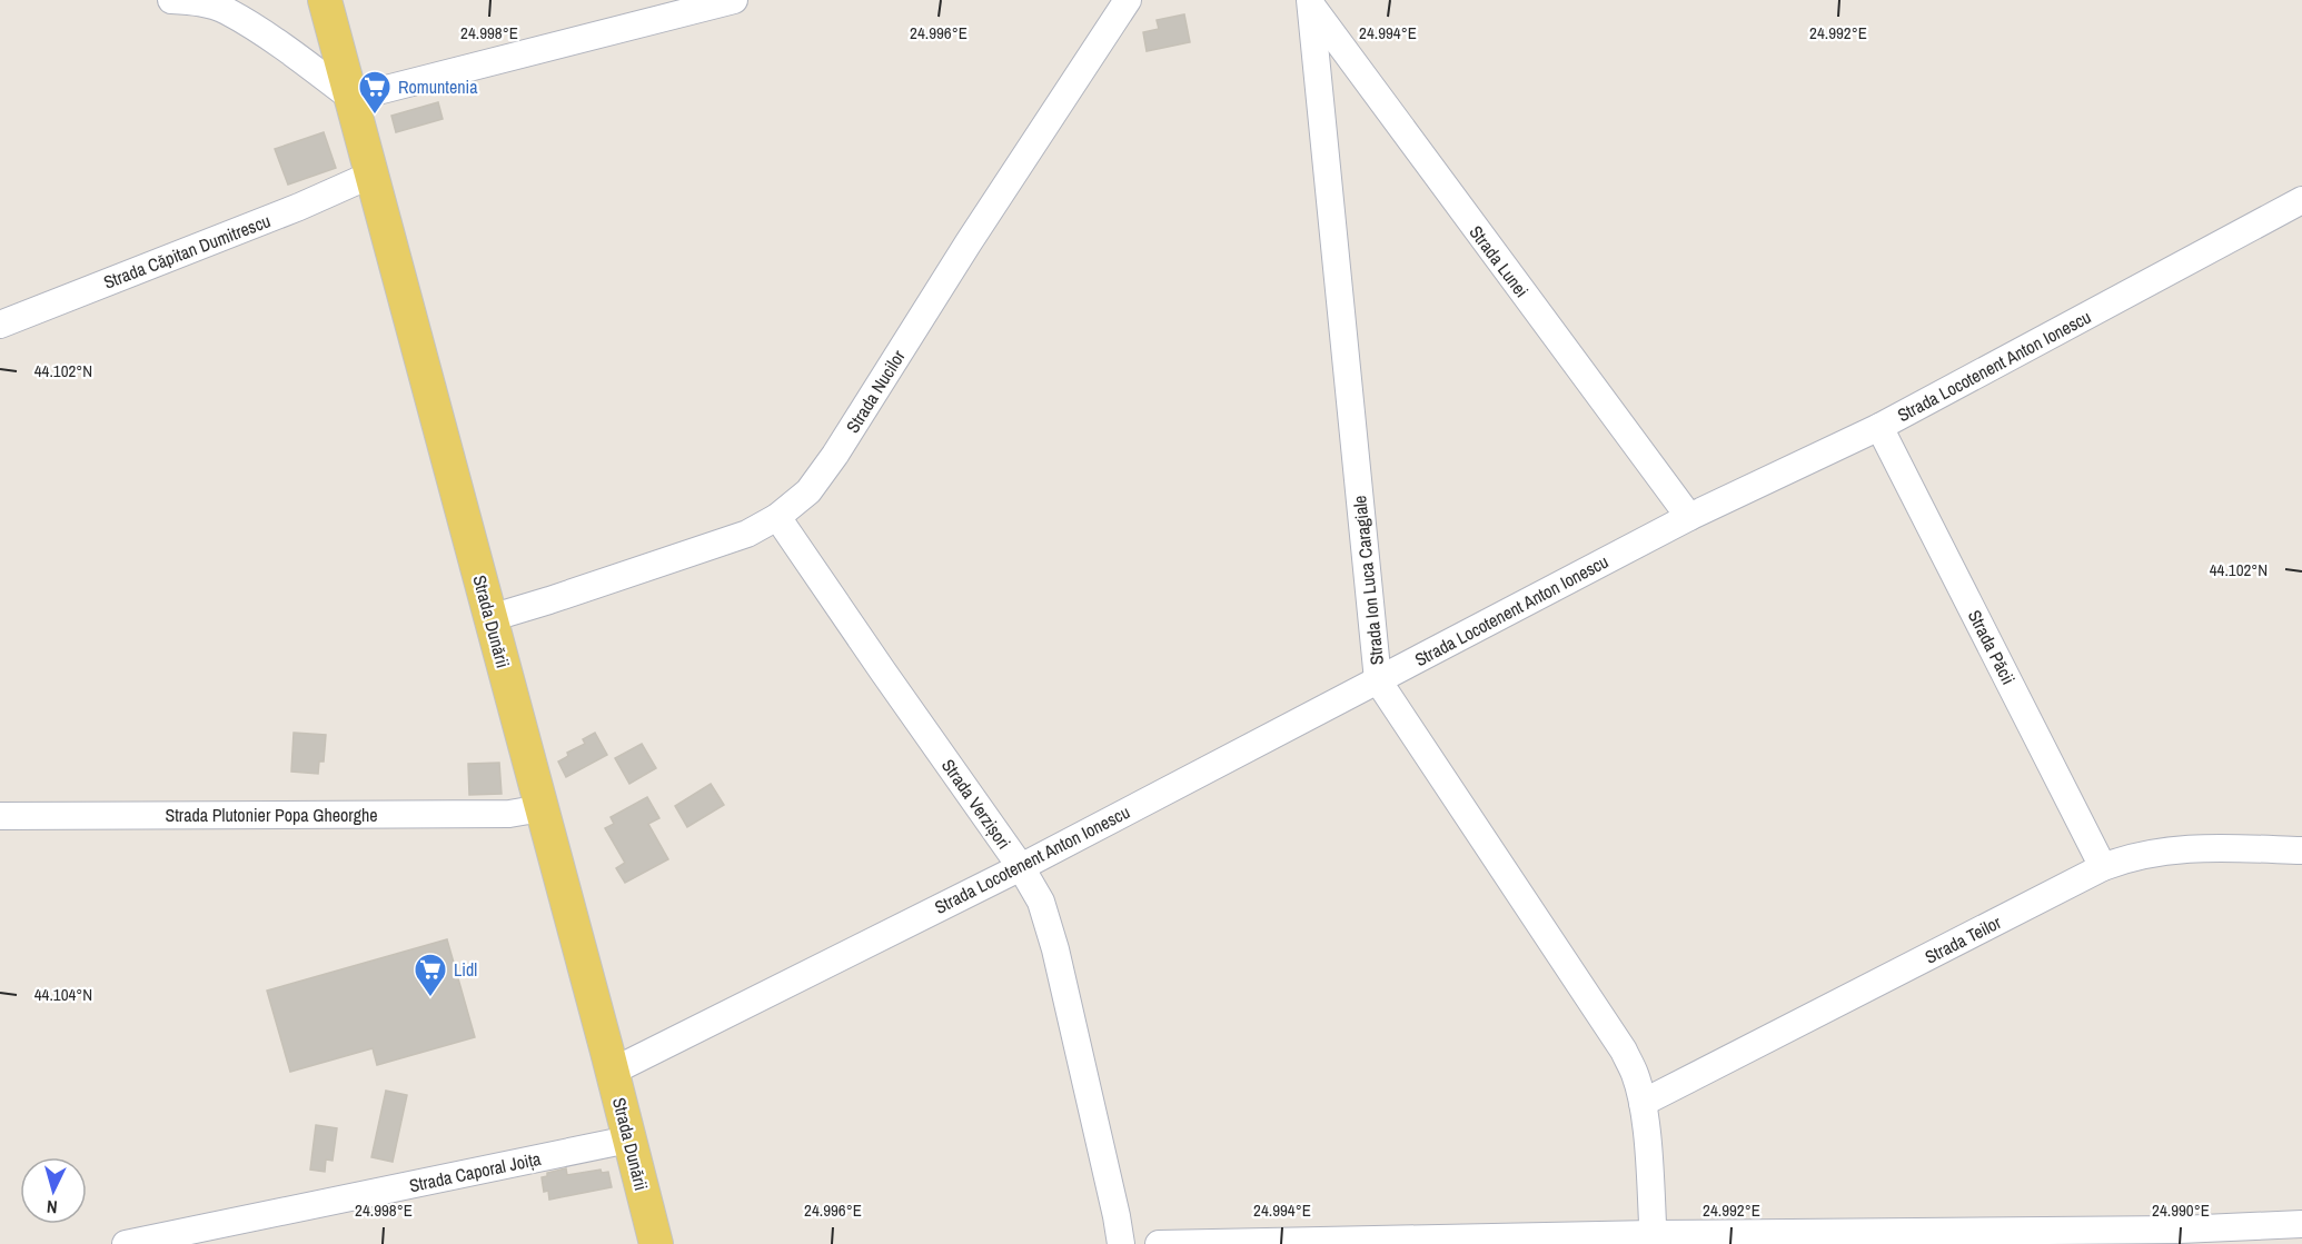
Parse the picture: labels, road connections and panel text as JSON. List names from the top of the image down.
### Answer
{
  "streets": {
    "main road": ["Strada Dunării"],
    "street": [
      "Strada Căpitan Dumitrescu",
      "Strada Lunei",
      "Strada Locotenent Anton Ionescu",
      "Strada Nucilor",
      "Strada Ion Luca Caragiale",
      "Strada Păcii",
      "Strada Verzișori",
      "Strada Plutonier Popa Gheorghe",
      "Strada Teilor",
      "Strada Caporal Joița"
    ]
  },
  "crossings": [
    ["Strada Căpitan Dumitrescu", "Strada Dunării"],
    ["Strada Lunei", "Strada Locotenent Anton Ionescu"],
    ["Strada Lunei", "Strada Ion Luca Caragiale"],
    ["Strada Locotenent Anton Ionescu", "Strada Ion Luca Caragiale"],
    ["Strada Locotenent Anton Ionescu", "Strada Dunării"],
    ["Strada Locotenent Anton Ionescu", "Strada Păcii"],
    ["Strada Locotenent Anton Ionescu", "Strada Verzișori"],
    ["Strada Nucilor", "Strada Dunării"],
    ["Strada Nucilor", "Strada Verzișori"],
    ["Strada Ion Luca Caragiale", "Strada Teilor"],
    ["Strada Dunării", "Strada Plutonier Popa Gheorghe"],
    ["Strada Dunării", "Strada Caporal Joița"],
    ["Strada Păcii", "Strada Teilor"]
  ],
  "places": {
    "supermarket": ["Romuntenia", "Lidl"]
  },
  "north": "bottom",
  "coordinates": [
    "24.998°E",
    "24.996°E",
    "24.994°E",
    "24.992°E",
    "44.102°N",
    "44.104°N",
    "24.990°E"
  ]
}
